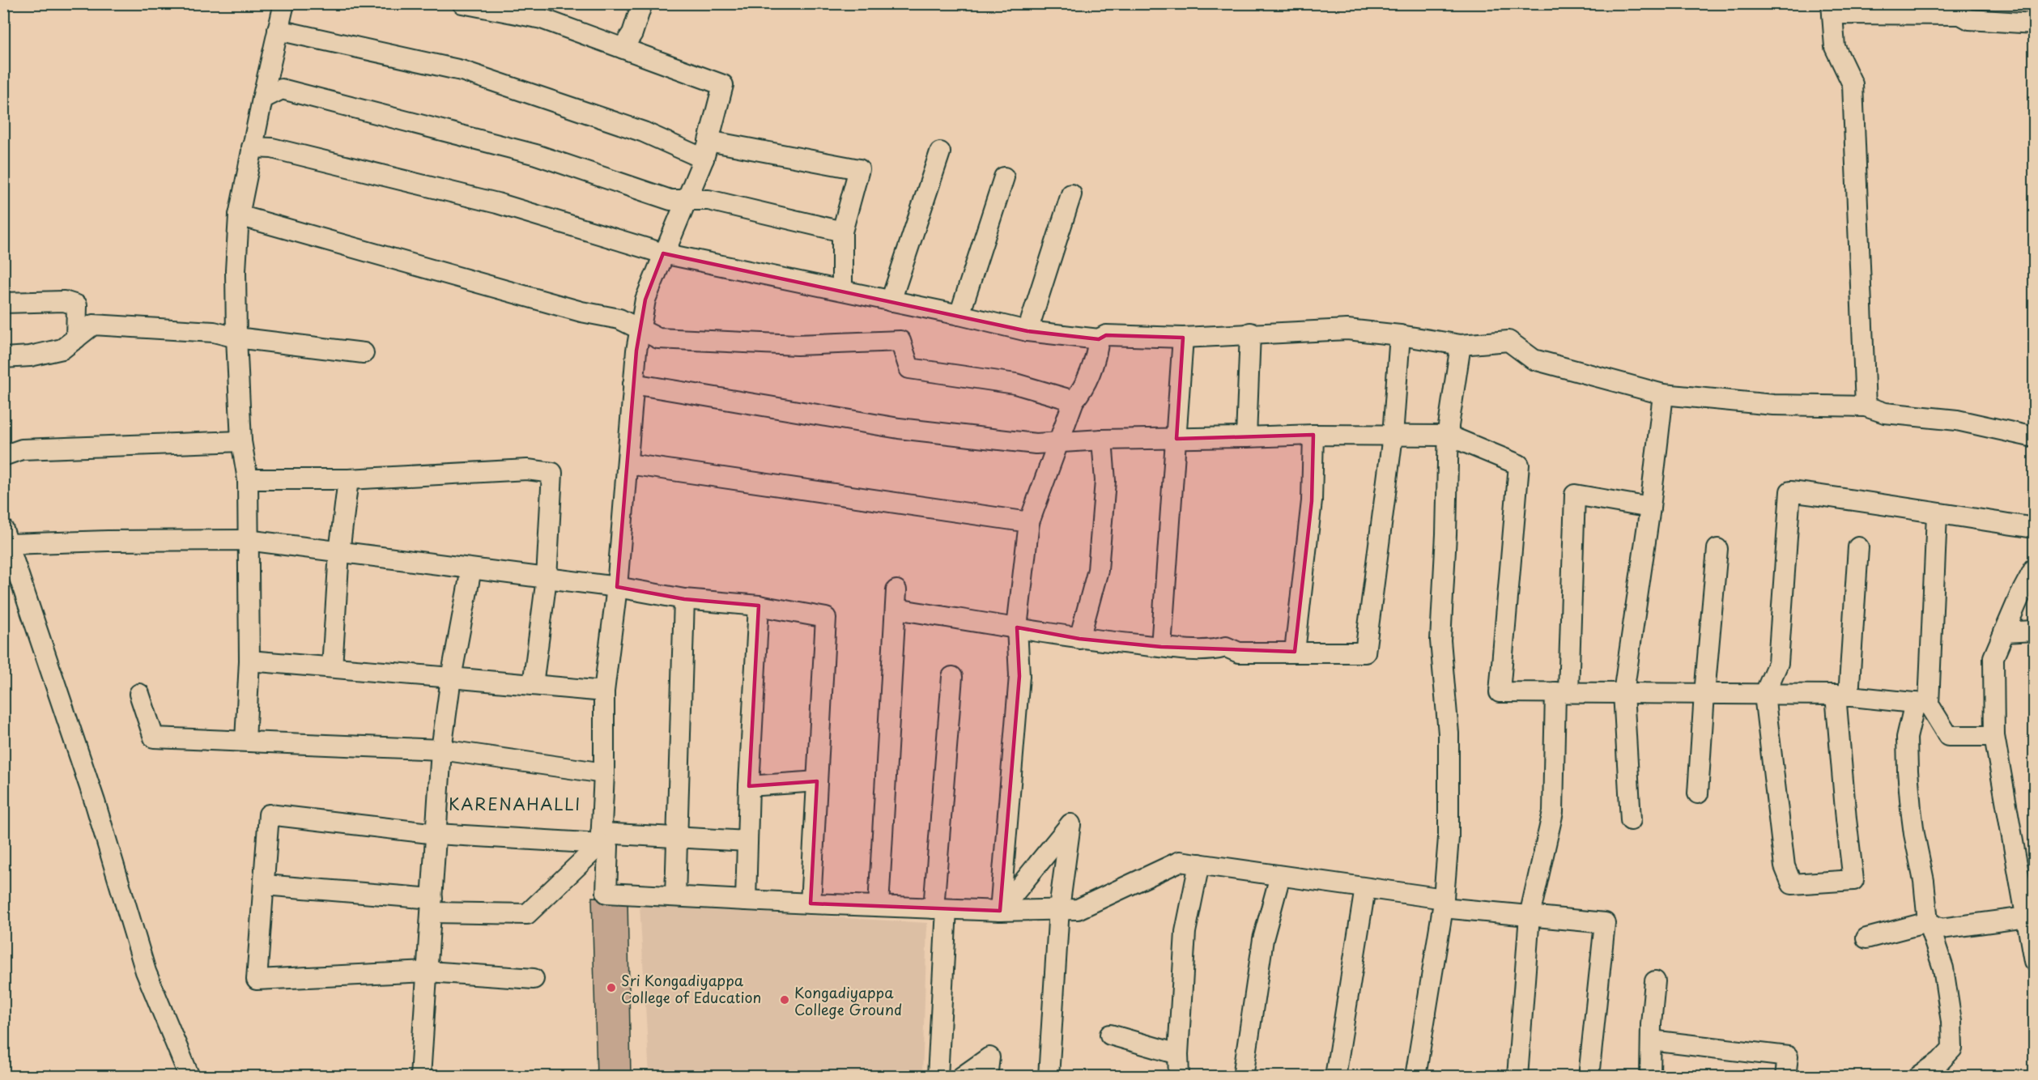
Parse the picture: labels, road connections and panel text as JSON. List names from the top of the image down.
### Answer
{
  "districts": ["KARENAHALLI"],
  "places": ["Sri Kongadiyappa College of Education", "Kongadiyappa College Ground"]
}
